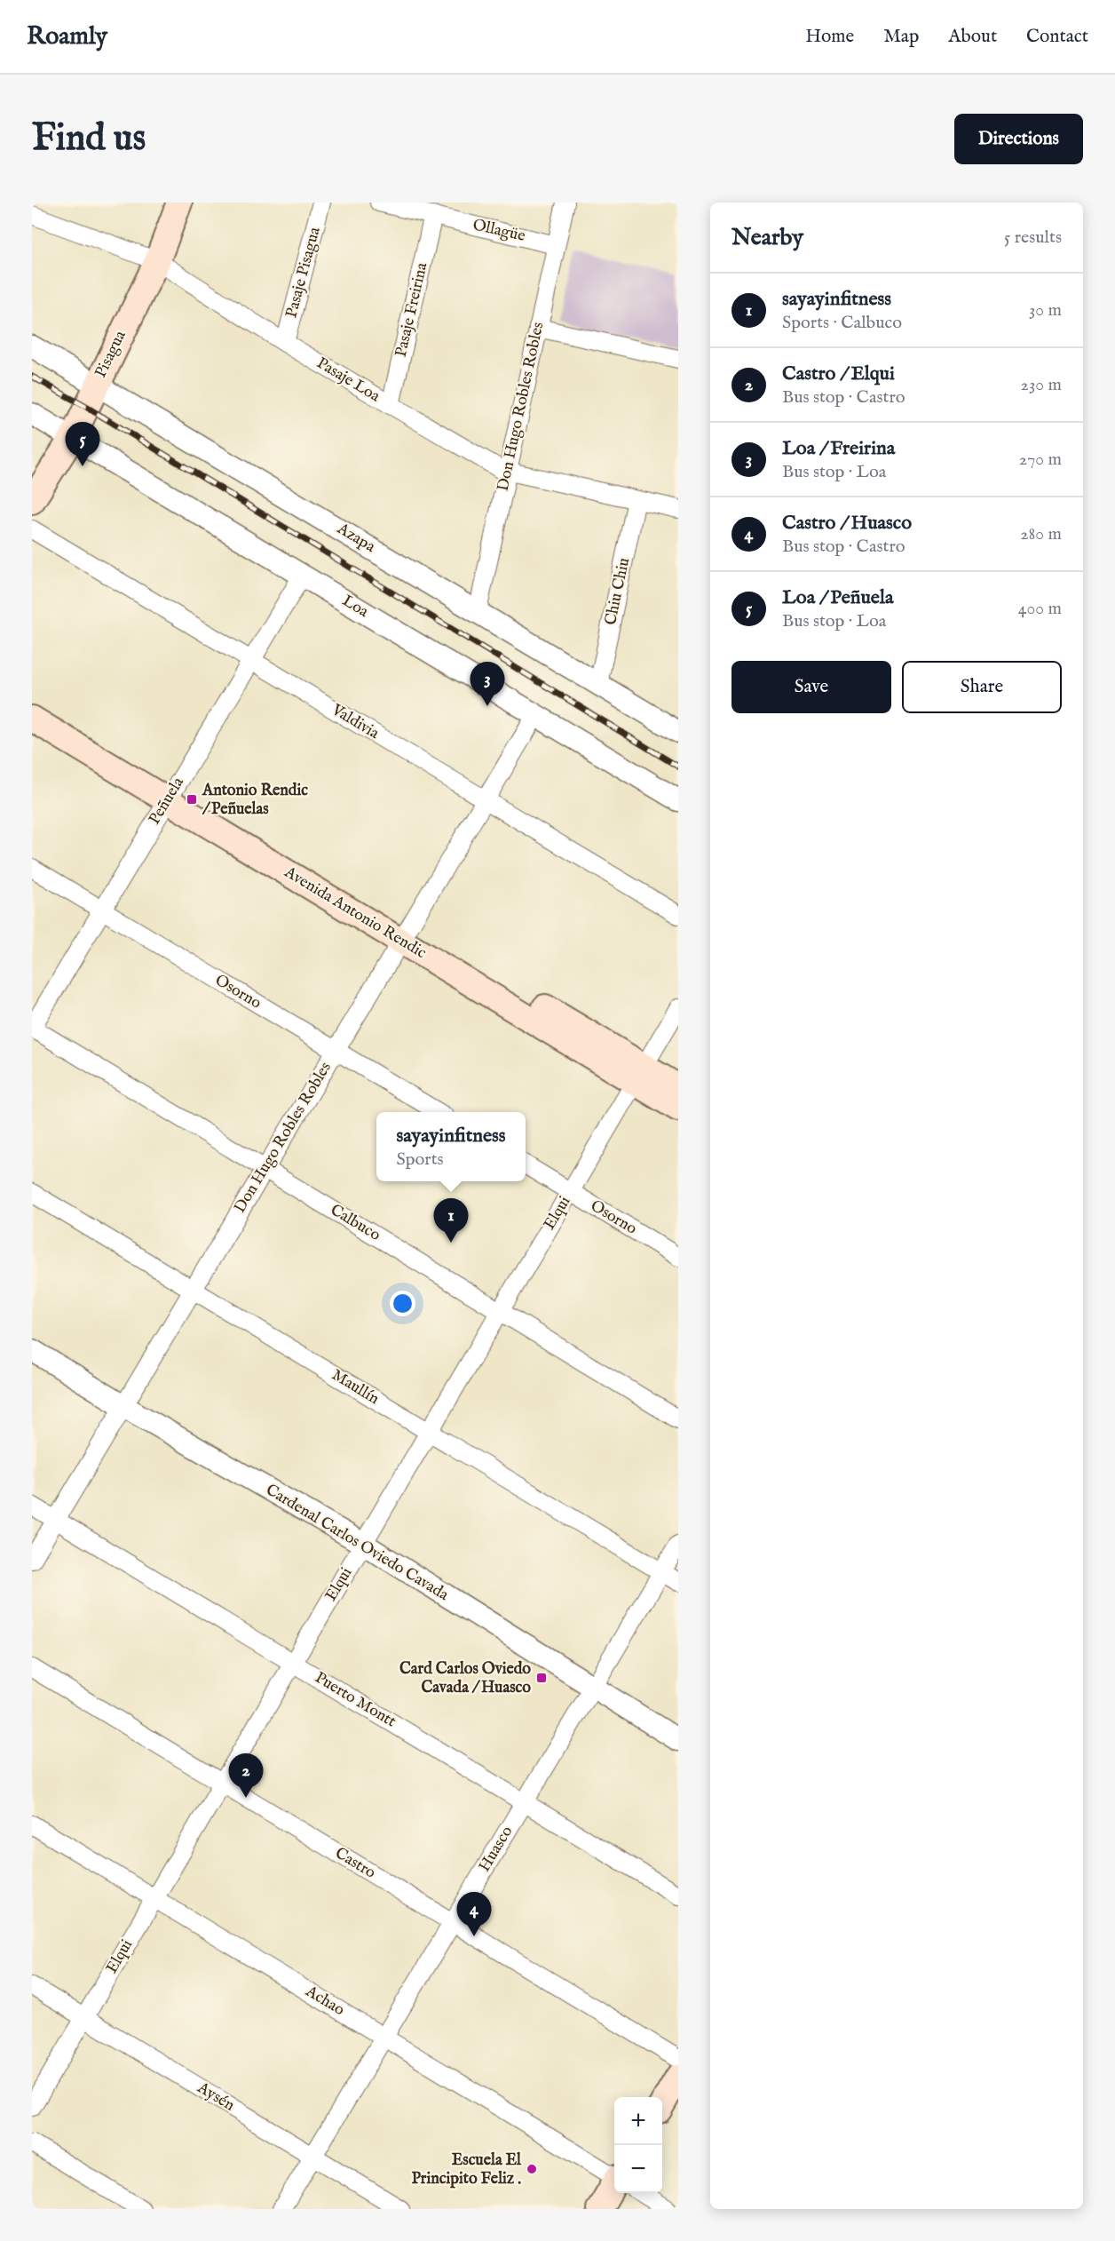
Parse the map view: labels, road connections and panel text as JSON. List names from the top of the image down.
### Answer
{
  "streets": {
    "main road": ["Pisagua", "Avenida Antonio Rendic"],
    "street": [
      "Ollagüe",
      "Pasaje Pisagua",
      "Pasaje Freirina",
      "Pasaje Loa",
      "Don Hugo Robles Robles",
      "Azapa",
      "Chiu Chiu",
      "Loa",
      "Valdivia",
      "Peñuela",
      "Osorno",
      "Elqui",
      "Calbuco",
      "Maullín",
      "Cardenal Carlos Oviedo Cavada",
      "Puerto Montt",
      "Huasco",
      "Castro",
      "Achao",
      "Aysén"
    ]
  },
  "crossings": [
    ["Ollagüe", "Pasaje Freirina"],
    ["Ollagüe", "Don Hugo Robles Robles"],
    ["Pasaje Pisagua", "Pasaje Loa"],
    ["Pasaje Freirina", "Pasaje Loa"],
    ["Pisagua", "Pasaje Loa"],
    ["Pisagua", "Azapa"],
    ["Pisagua", "Loa"],
    ["Pasaje Loa", "Don Hugo Robles Robles"],
    ["Pasaje Loa", "Chiu Chiu"],
    ["Don Hugo Robles Robles", "Azapa"],
    ["Don Hugo Robles Robles", "Loa"],
    ["Don Hugo Robles Robles", "Valdivia"],
    ["Don Hugo Robles Robles", "Avenida Antonio Rendic"],
    ["Don Hugo Robles Robles", "Osorno"],
    ["Don Hugo Robles Robles", "Calbuco"],
    ["Don Hugo Robles Robles", "Maullín"],
    ["Don Hugo Robles Robles", "Cardenal Carlos Oviedo Cavada"],
    ["Don Hugo Robles Robles", "Puerto Montt"],
    ["Azapa", "Chiu Chiu"],
    ["Loa", "Peñuela"],
    ["Valdivia", "Peñuela"],
    ["Peñuela", "Avenida Antonio Rendic"],
    ["Peñuela", "Osorno"],
    ["Peñuela", "Calbuco"],
    ["Avenida Antonio Rendic", "Elqui"],
    ["Osorno", "Elqui"],
    ["Elqui", "Calbuco"],
    ["Elqui", "Maullín"],
    ["Elqui", "Cardenal Carlos Oviedo Cavada"],
    ["Elqui", "Puerto Montt"],
    ["Elqui", "Castro"],
    ["Elqui", "Achao"],
    ["Elqui", "Aysén"],
    ["Maullín", "Huasco"],
    ["Cardenal Carlos Oviedo Cavada", "Huasco"],
    ["Puerto Montt", "Huasco"],
    ["Huasco", "Castro"],
    ["Huasco", "Achao"],
    ["Huasco", "Aysén"]
  ],
  "places": {
    "transit": ["Antonio Rendic / Peñuelas", "Card Carlos Oviedo Cavada / Huasco"],
    "other": ["Escuela El Principito Feliz ."]
  },
  "page": {
    "header": "Roamly",
    "nav": [
      "Home",
      "Map",
      "About",
      "Contact"
    ],
    "buttons": [
      "Directions",
      ["Save", "Share"]
    ],
    "title": "Find us",
    "heading": ["Nearby", "5 results"],
    "list": [
      {
        "mark": "1",
        "name": "sayayinfitness",
        "note": "Sports · Calbuco",
        "value": "30 m"
      },
      {
        "mark": "2",
        "name": "Castro / Elqui",
        "note": "Bus stop · Castro",
        "value": "230 m"
      },
      {
        "mark": "3",
        "name": "Loa / Freirina",
        "note": "Bus stop · Loa",
        "value": "270 m"
      },
      {
        "mark": "4",
        "name": "Castro / Huasco",
        "note": "Bus stop · Castro",
        "value": "280 m"
      },
      {
        "mark": "5",
        "name": "Loa / Peñuela",
        "note": "Bus stop · Loa",
        "value": "400 m"
      }
    ],
    "pins": [
      "5",
      "3",
      "1",
      "2",
      "4"
    ],
    "popup": ["sayayinfitness", "Sports"],
    "map_buttons": ["+", "−"]
  }
}
